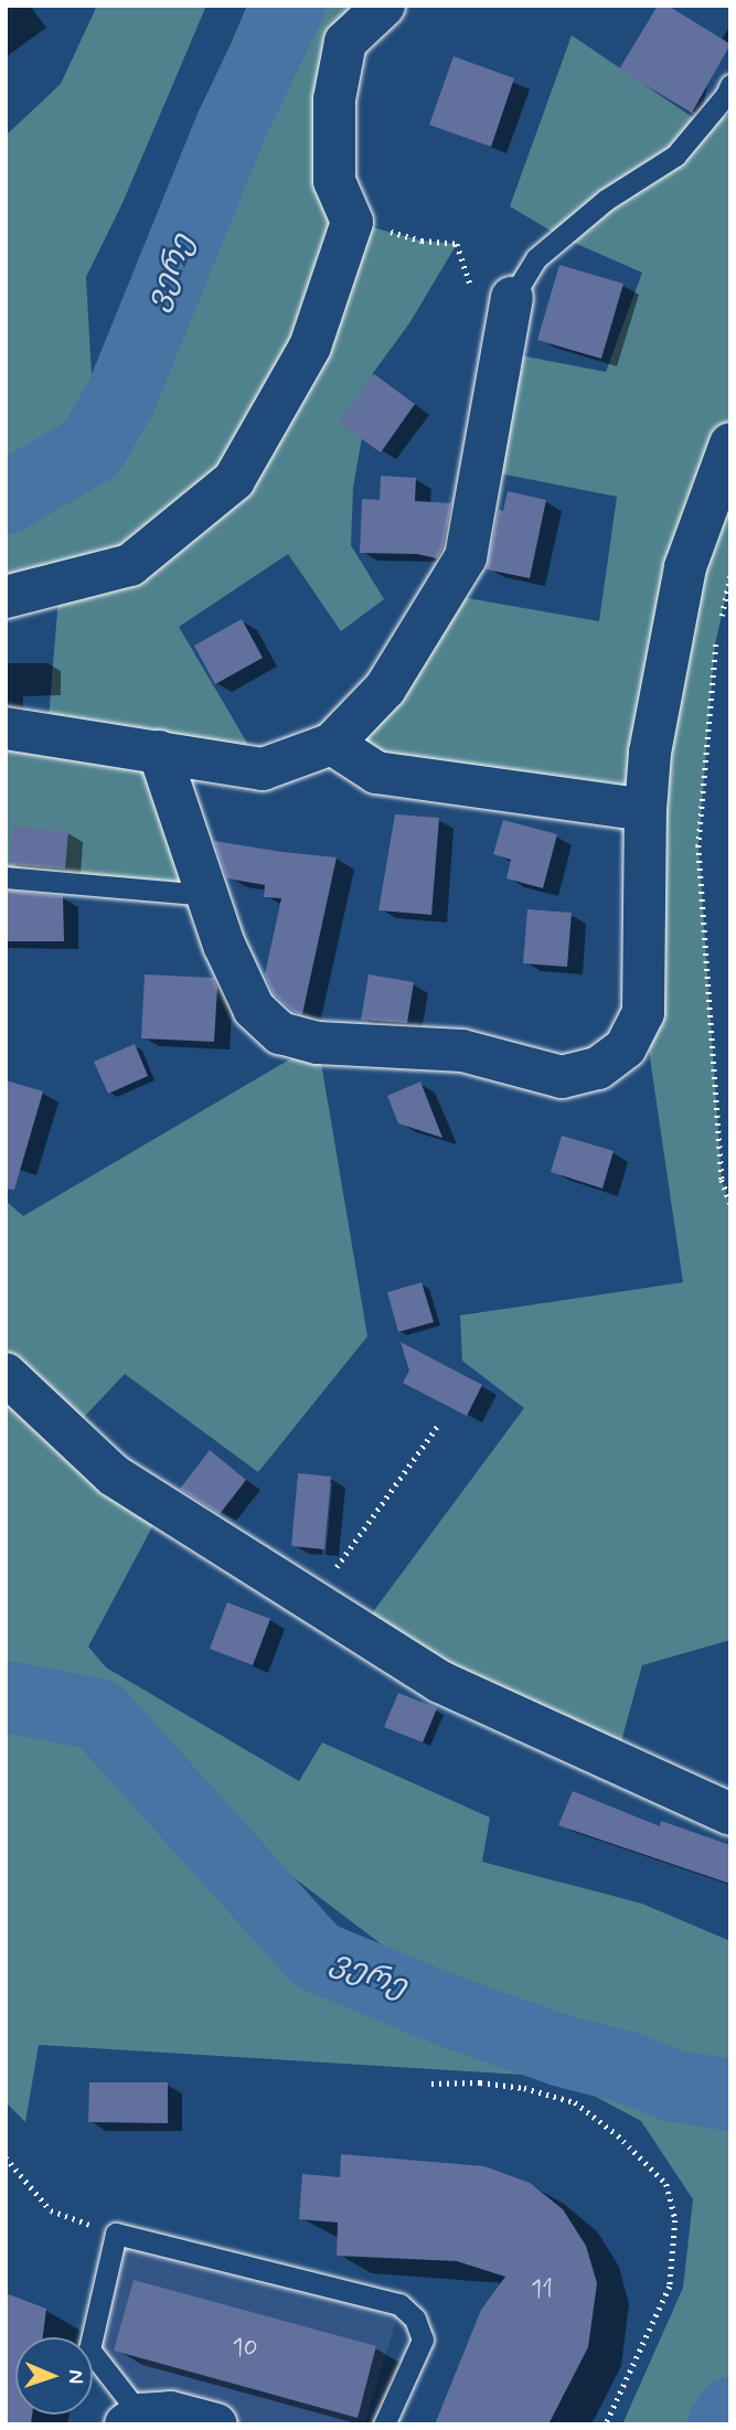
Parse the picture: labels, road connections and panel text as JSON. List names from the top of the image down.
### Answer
{
  "water": ["ვერე"],
  "house_numbers": ["11", "10"],
  "north": "right"
}
